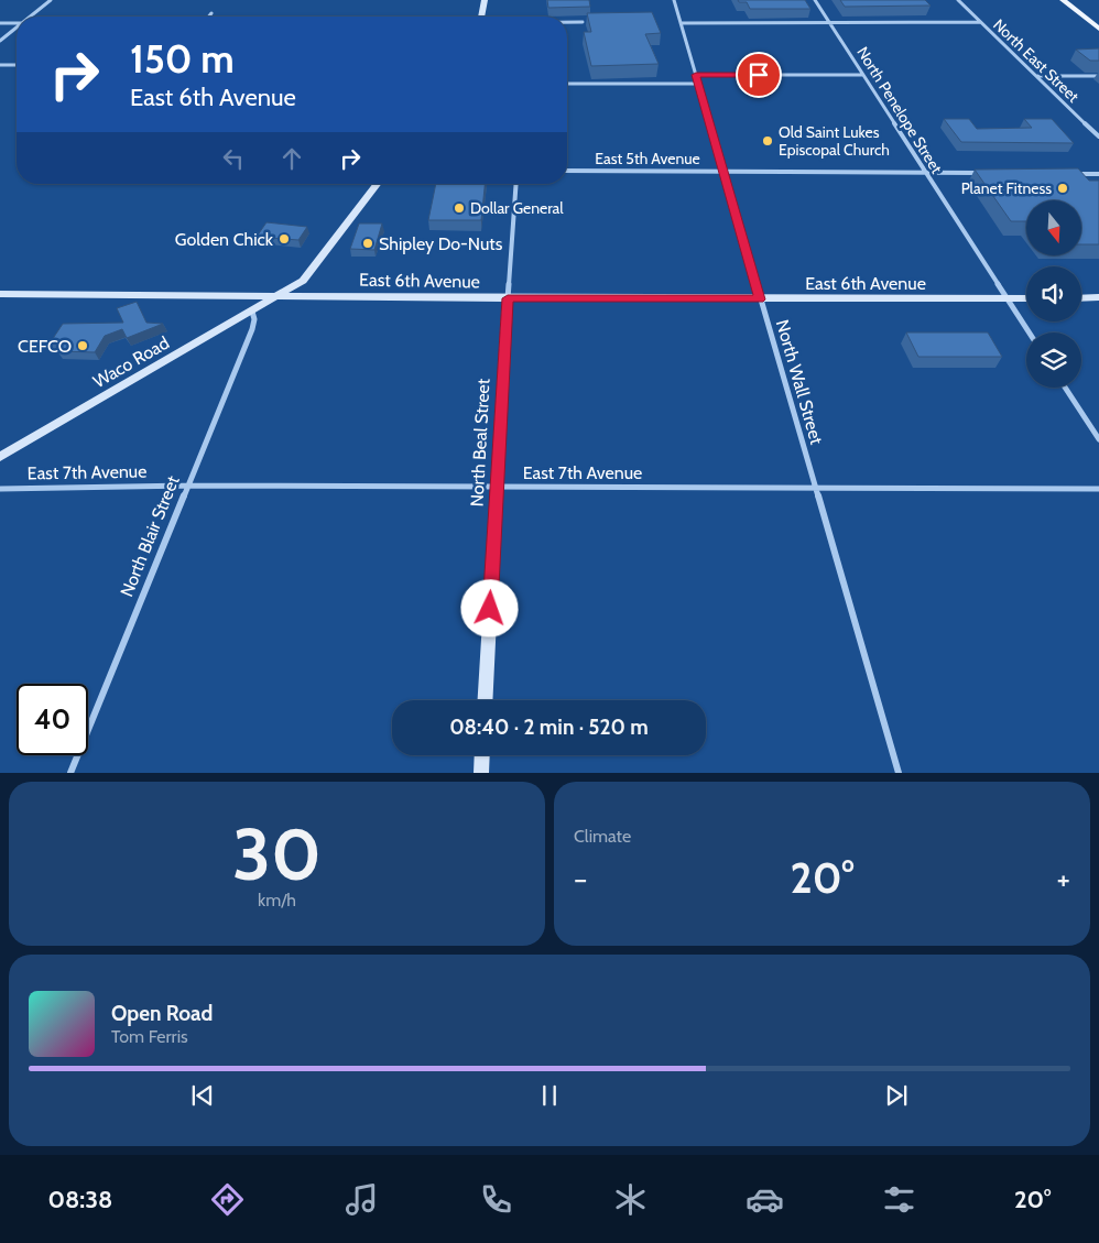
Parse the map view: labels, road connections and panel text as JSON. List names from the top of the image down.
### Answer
{
  "streets": {
    "main road": ["East 6th Avenue", "Waco Road", "North Beal Street"],
    "street": [
      "North East Street",
      "North Penelope Street",
      "East 5th Avenue",
      "North Wall Street",
      "East 7th Avenue",
      "North Blair Street"
    ]
  },
  "crossings": [
    ["North Penelope Street", "East 5th Avenue"],
    ["North Penelope Street", "East 6th Avenue"],
    ["East 5th Avenue", "North Wall Street"],
    ["East 6th Avenue", "Waco Road"],
    ["East 6th Avenue", "North Wall Street"],
    ["East 6th Avenue", "North Beal Street"],
    ["Waco Road", "North Blair Street"],
    ["North Wall Street", "East 7th Avenue"],
    ["North Beal Street", "East 7th Avenue"],
    ["East 7th Avenue", "North Blair Street"]
  ],
  "places": [
    "Old Saint Lukes Episcopal Church",
    "Planet Fitness",
    "Dollar General",
    "Golden Chick",
    "Shipley Do-Nuts",
    "CEFCO"
  ],
  "north": "bottom",
  "page": {
    "turn": ["150 m", "East 6th Avenue"],
    "limit": "40",
    "trip": "08:40 · 2 min · 520 m",
    "tile": [
      ["30", "km/h"],
      "Climate"
    ],
    "heat": ["−", "20°", "+"],
    "song": ["Open Road", "Tom Ferris"],
    "tabs": ["08:38", "20°"]
  }
}
